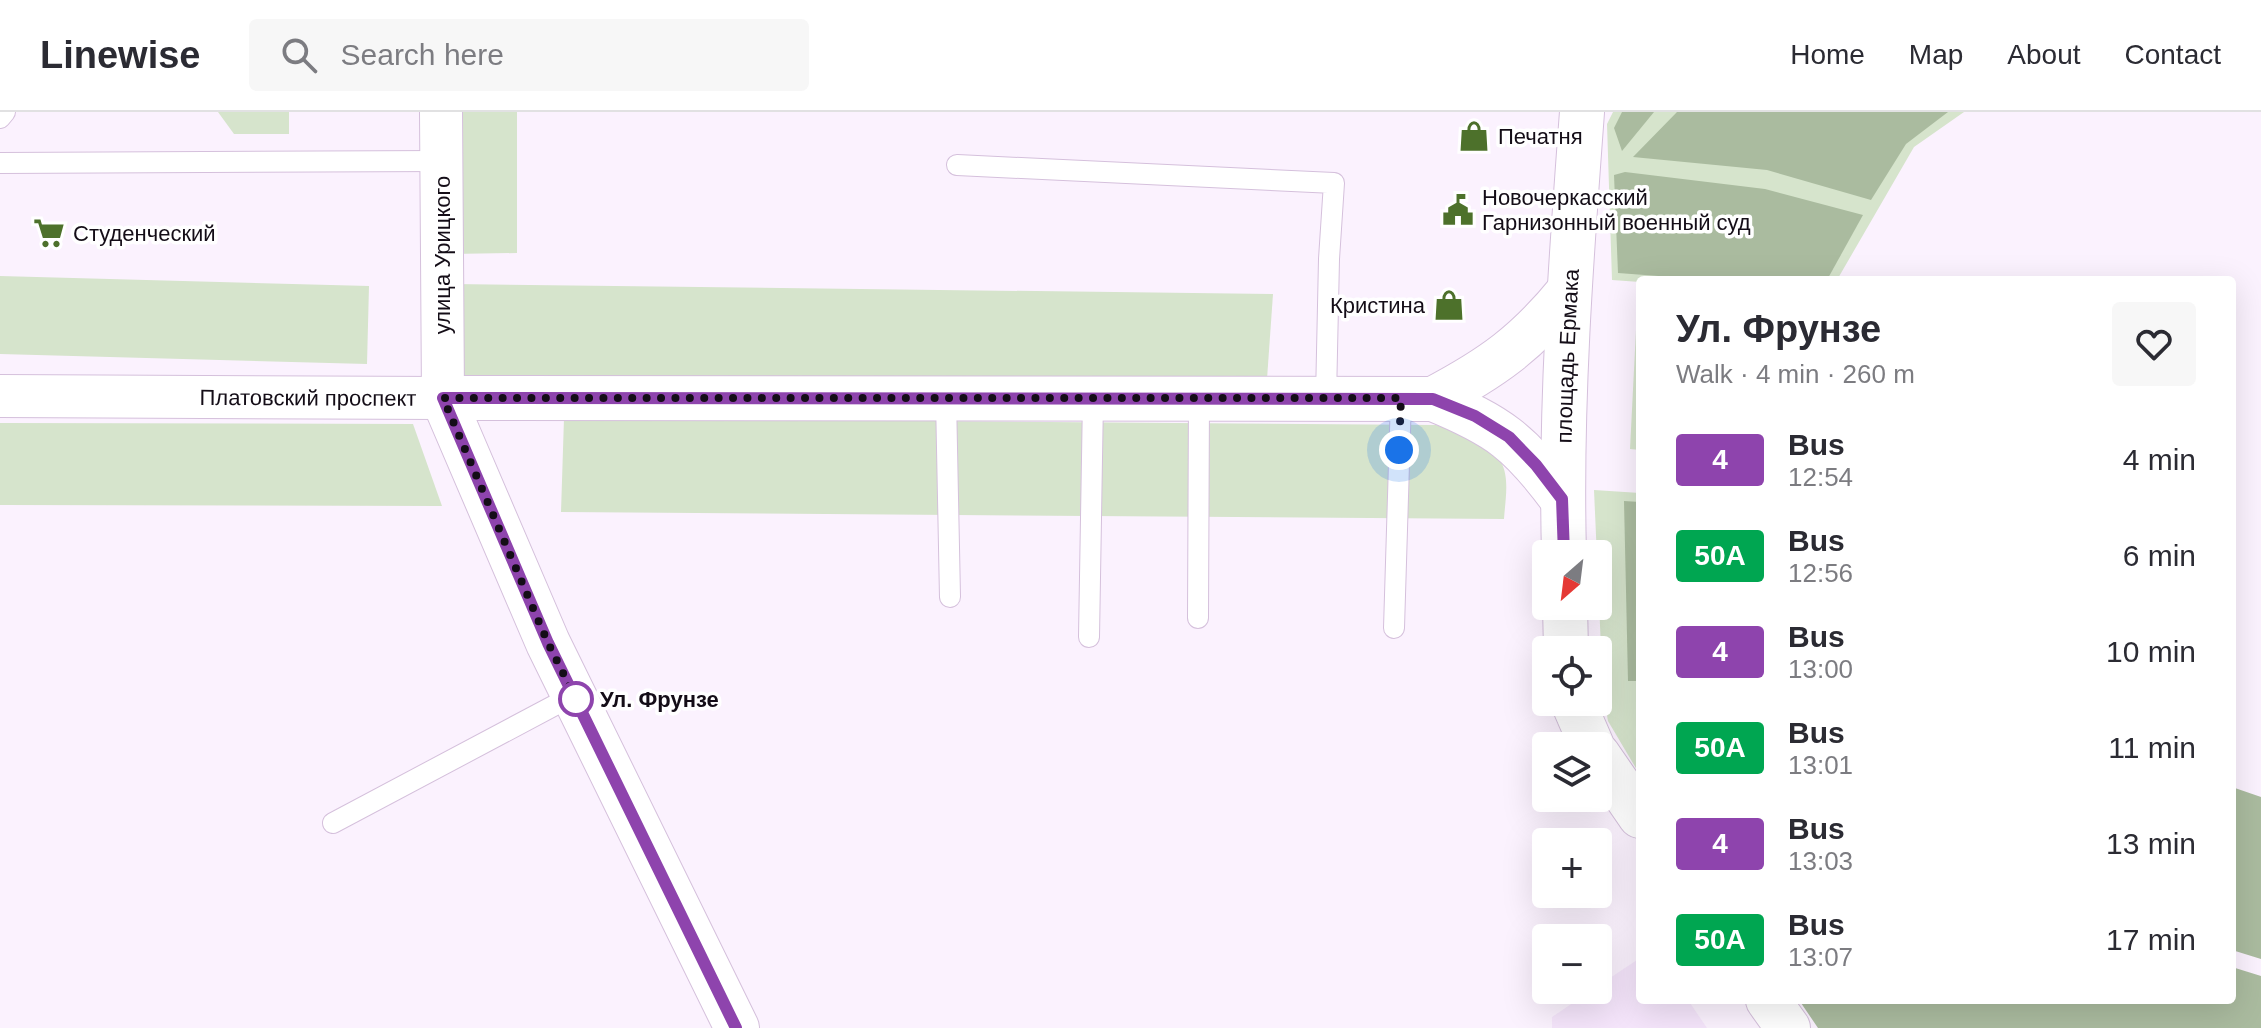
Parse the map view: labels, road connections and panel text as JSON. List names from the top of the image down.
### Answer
{
  "streets": {
    "street": ["улица Урицкого", "площадь Ермака", "Платовский проспект"]
  },
  "crossings": [
    ["улица Урицкого", "Платовский проспект"],
    ["площадь Ермака", "Платовский проспект"]
  ],
  "places": {
    "shop": ["Печатня", "Кристина"],
    "public building": ["Новочеркасский Гарнизонный военный суд"],
    "supermarket": ["Студенческий"],
    "other": ["Ул. Фрунзе"]
  },
  "lines": ["bus line 4"],
  "north": "bottom left",
  "page": {
    "header": "Linewise",
    "search": "Search here",
    "nav": [
      "Home",
      "Map",
      "About",
      "Contact"
    ],
    "heading": ["Ул. Фрунзе", "Walk · 4 min · 260 m"],
    "list": [
      {
        "mark": "4",
        "name": "Bus",
        "note": "12:54",
        "value": "4 min"
      },
      {
        "mark": "50А",
        "name": "Bus",
        "note": "12:56",
        "value": "6 min"
      },
      {
        "mark": "4",
        "name": "Bus",
        "note": "13:00",
        "value": "10 min"
      },
      {
        "mark": "50А",
        "name": "Bus",
        "note": "13:01",
        "value": "11 min"
      },
      {
        "mark": "4",
        "name": "Bus",
        "note": "13:03",
        "value": "13 min"
      },
      {
        "mark": "50А",
        "name": "Bus",
        "note": "13:07",
        "value": "17 min"
      }
    ],
    "map_buttons": ["+", "−"]
  }
}
